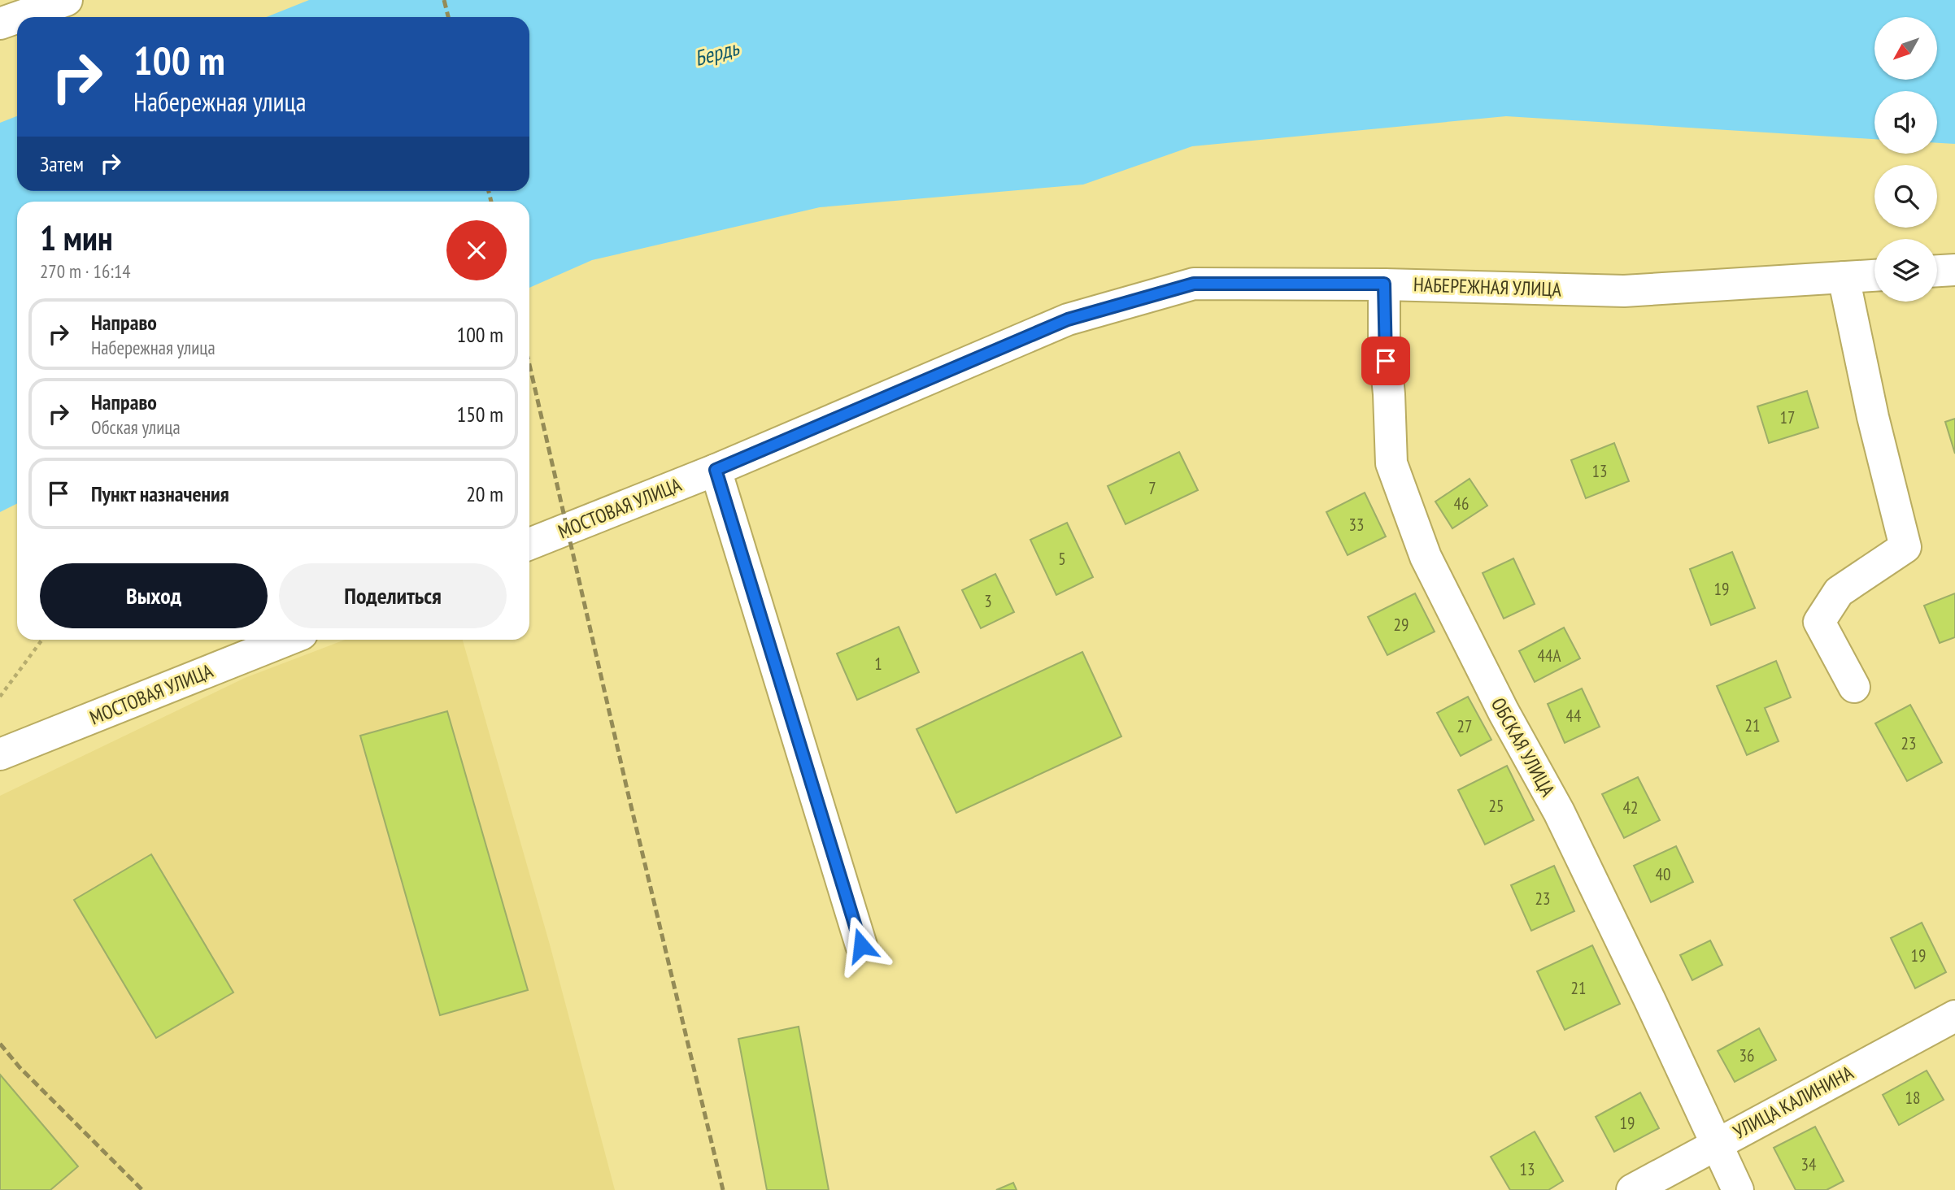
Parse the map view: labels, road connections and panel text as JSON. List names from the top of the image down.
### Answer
{
  "streets": {
    "street": [
      "НАБЕРЕЖНАЯ УЛИЦА",
      "МОСТОВАЯ УЛИЦА",
      "ОБСКАЯ УЛИЦА",
      "УЛИЦА КАЛИНИНА"
    ]
  },
  "crossings": [
    ["НАБЕРЕЖНАЯ УЛИЦА", "МОСТОВАЯ УЛИЦА"],
    ["НАБЕРЕЖНАЯ УЛИЦА", "ОБСКАЯ УЛИЦА"],
    ["ОБСКАЯ УЛИЦА", "УЛИЦА КАЛИНИНА"]
  ],
  "water": ["Бердь"],
  "house_numbers": [
    "17",
    "13",
    "7",
    "46",
    "33",
    "5",
    "19",
    "3",
    "29",
    "44А",
    "1",
    "44",
    "21",
    "27",
    "23",
    "25",
    "42",
    "40",
    "23",
    "19",
    "21",
    "36",
    "18",
    "19",
    "34",
    "13"
  ],
  "north": "bottom left",
  "page": {
    "turn": ["100 m", "Набережная улица"],
    "then": "Затем",
    "heading": ["1 мин", "270 m · 16:14"],
    "list": [
      {
        "name": "Направо",
        "note": "Набережная улица",
        "value": "100 m"
      },
      {
        "name": "Направо",
        "note": "Обская улица",
        "value": "150 m"
      },
      {
        "name": "Пункт назначения",
        "value": "20 m"
      }
    ],
    "buttons": ["Выход", "Поделиться"]
  }
}
